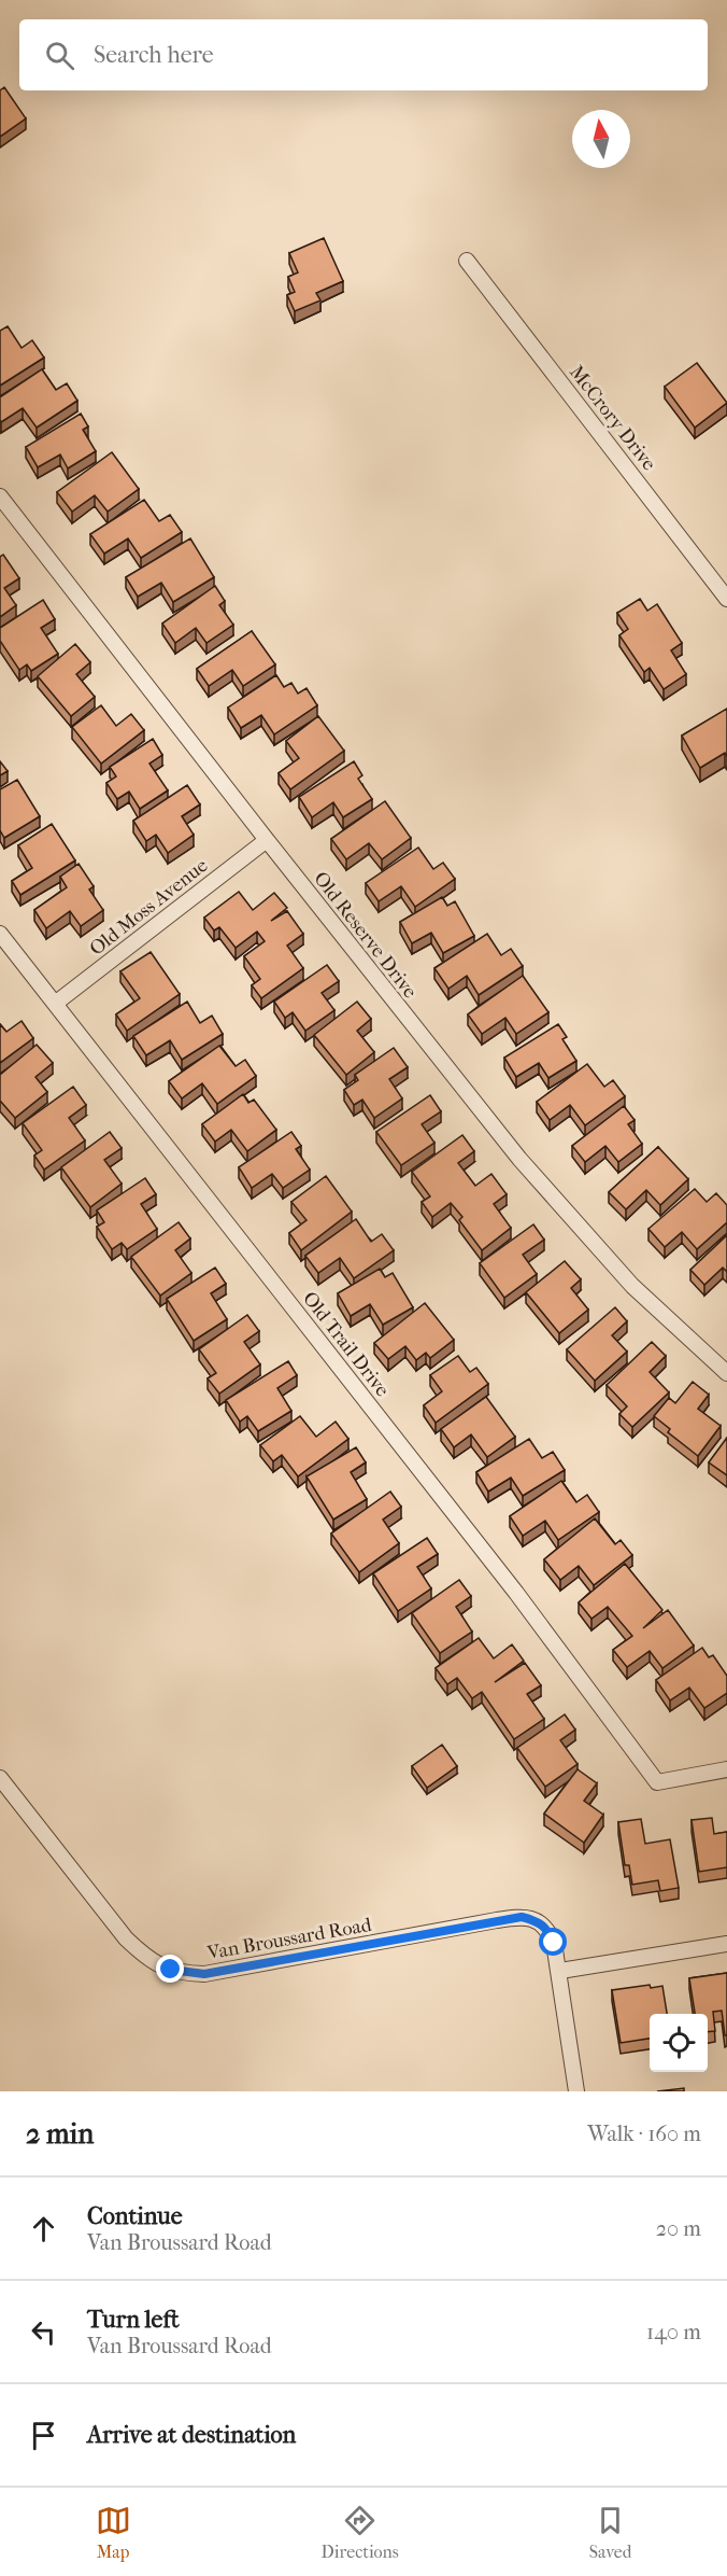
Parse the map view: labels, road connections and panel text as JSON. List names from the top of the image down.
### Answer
{
  "streets": {
    "street": [
      "McCrory Drive",
      "Old Moss Avenue",
      "Old Reserve Drive",
      "Old Trail Drive",
      "Van Broussard Road"
    ]
  },
  "crossings": [
    ["Old Moss Avenue", "Old Reserve Drive"],
    ["Old Moss Avenue", "Old Trail Drive"]
  ],
  "north": "top",
  "page": {
    "search": "Search here",
    "heading": ["2 min", "Walk · 160 m"],
    "list": [
      ["Continue", "Van Broussard Road", "20 m"],
      ["Turn left", "Van Broussard Road", "140 m"],
      "Arrive at destination"
    ],
    "nav": ["Map", "Directions", "Saved"]
  }
}
